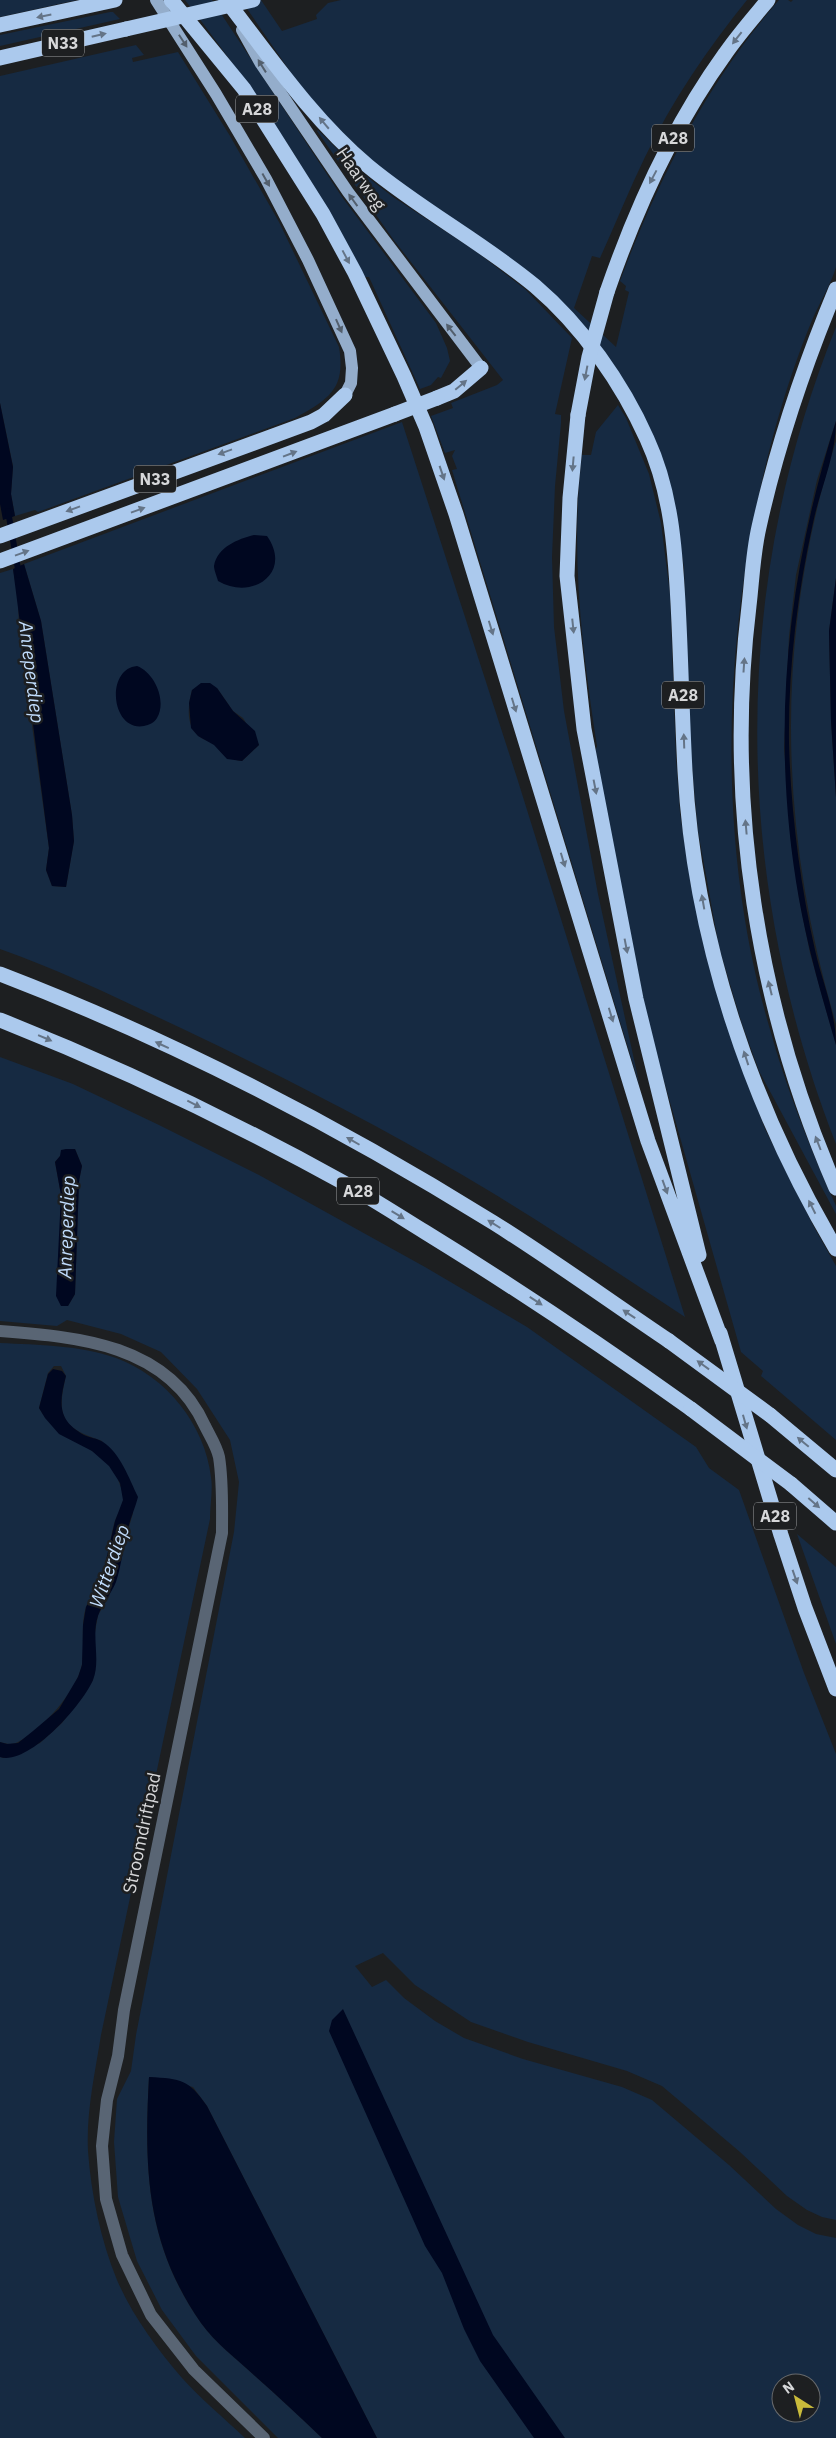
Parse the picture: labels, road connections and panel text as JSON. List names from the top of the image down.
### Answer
{
  "streets": {
    "highway": ["N33", "A28"],
    "main road": ["Haarweg"],
    "street": ["Stroomdriftpad"]
  },
  "crossings": [
    ["N33", "Haarweg"],
    ["A28", "Haarweg"]
  ],
  "water": ["Anreperdiep", "Witterdiep"],
  "north": "top left"
}
